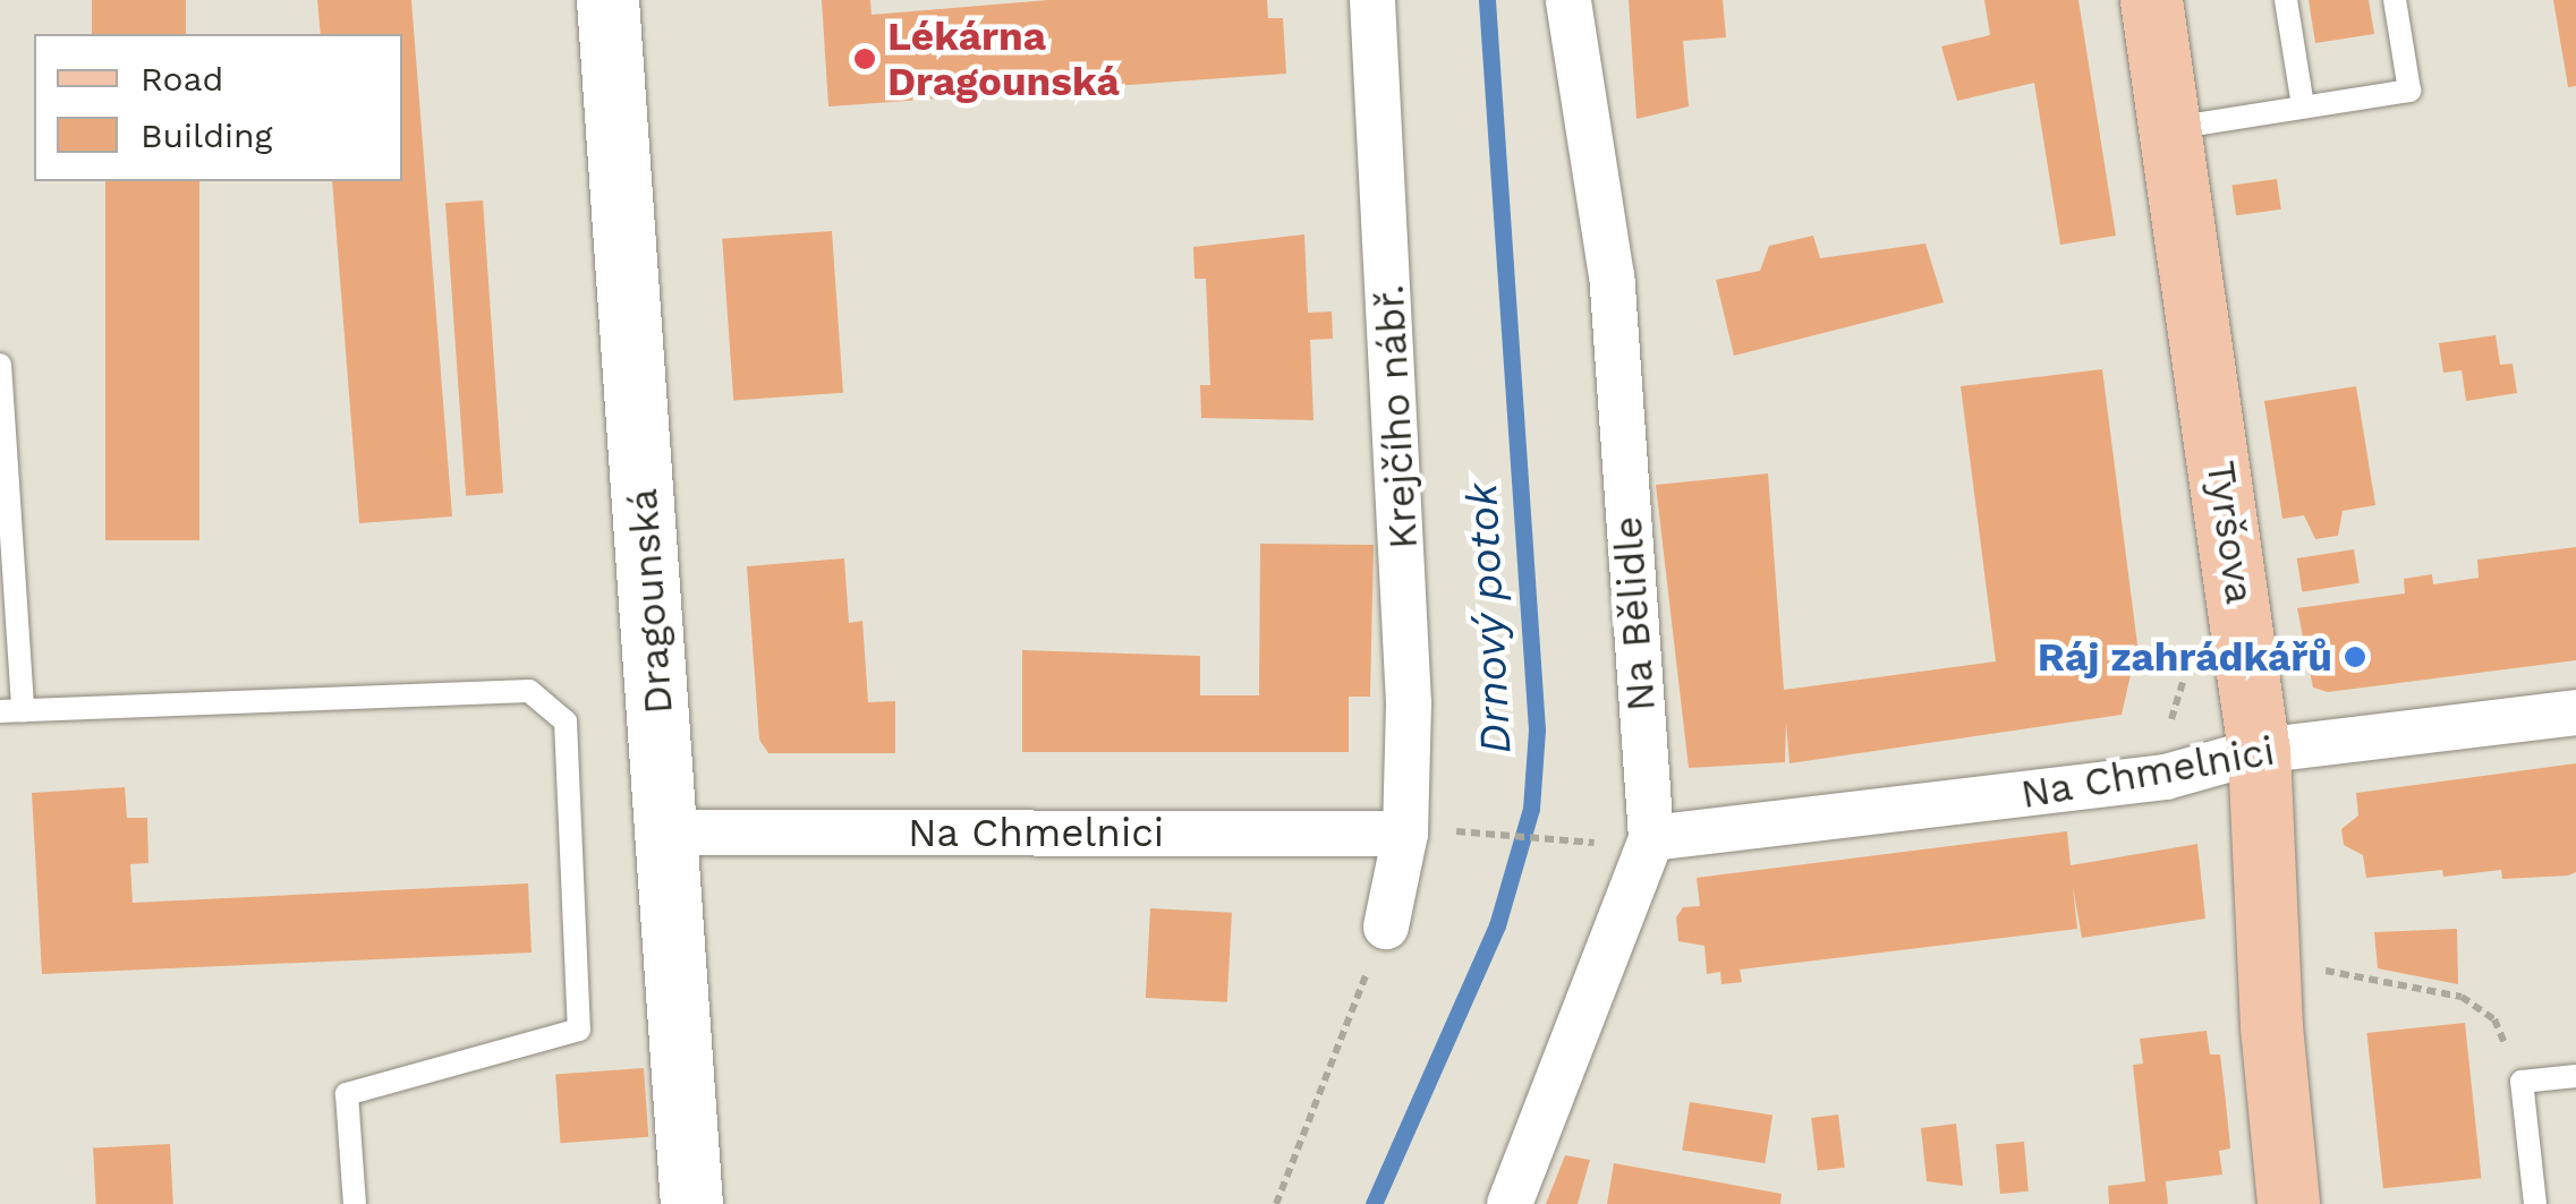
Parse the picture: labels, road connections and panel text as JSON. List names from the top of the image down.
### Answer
{
  "streets": {
    "main road": ["Tyršova"],
    "street": [
      "Krejčího nábř.",
      "Dragounská",
      "Na Bělidle",
      "Na Chmelnici"
    ]
  },
  "crossings": [
    ["Krejčího nábř.", "Na Chmelnici"],
    ["Tyršova", "Na Chmelnici"],
    ["Dragounská", "Na Chmelnici"],
    ["Na Bělidle", "Na Chmelnici"]
  ],
  "water": ["Drnový potok"],
  "places": ["Lékárna Dragounská", "Ráj zahrádkářů"],
  "legend": ["Road", "Building"]
}
